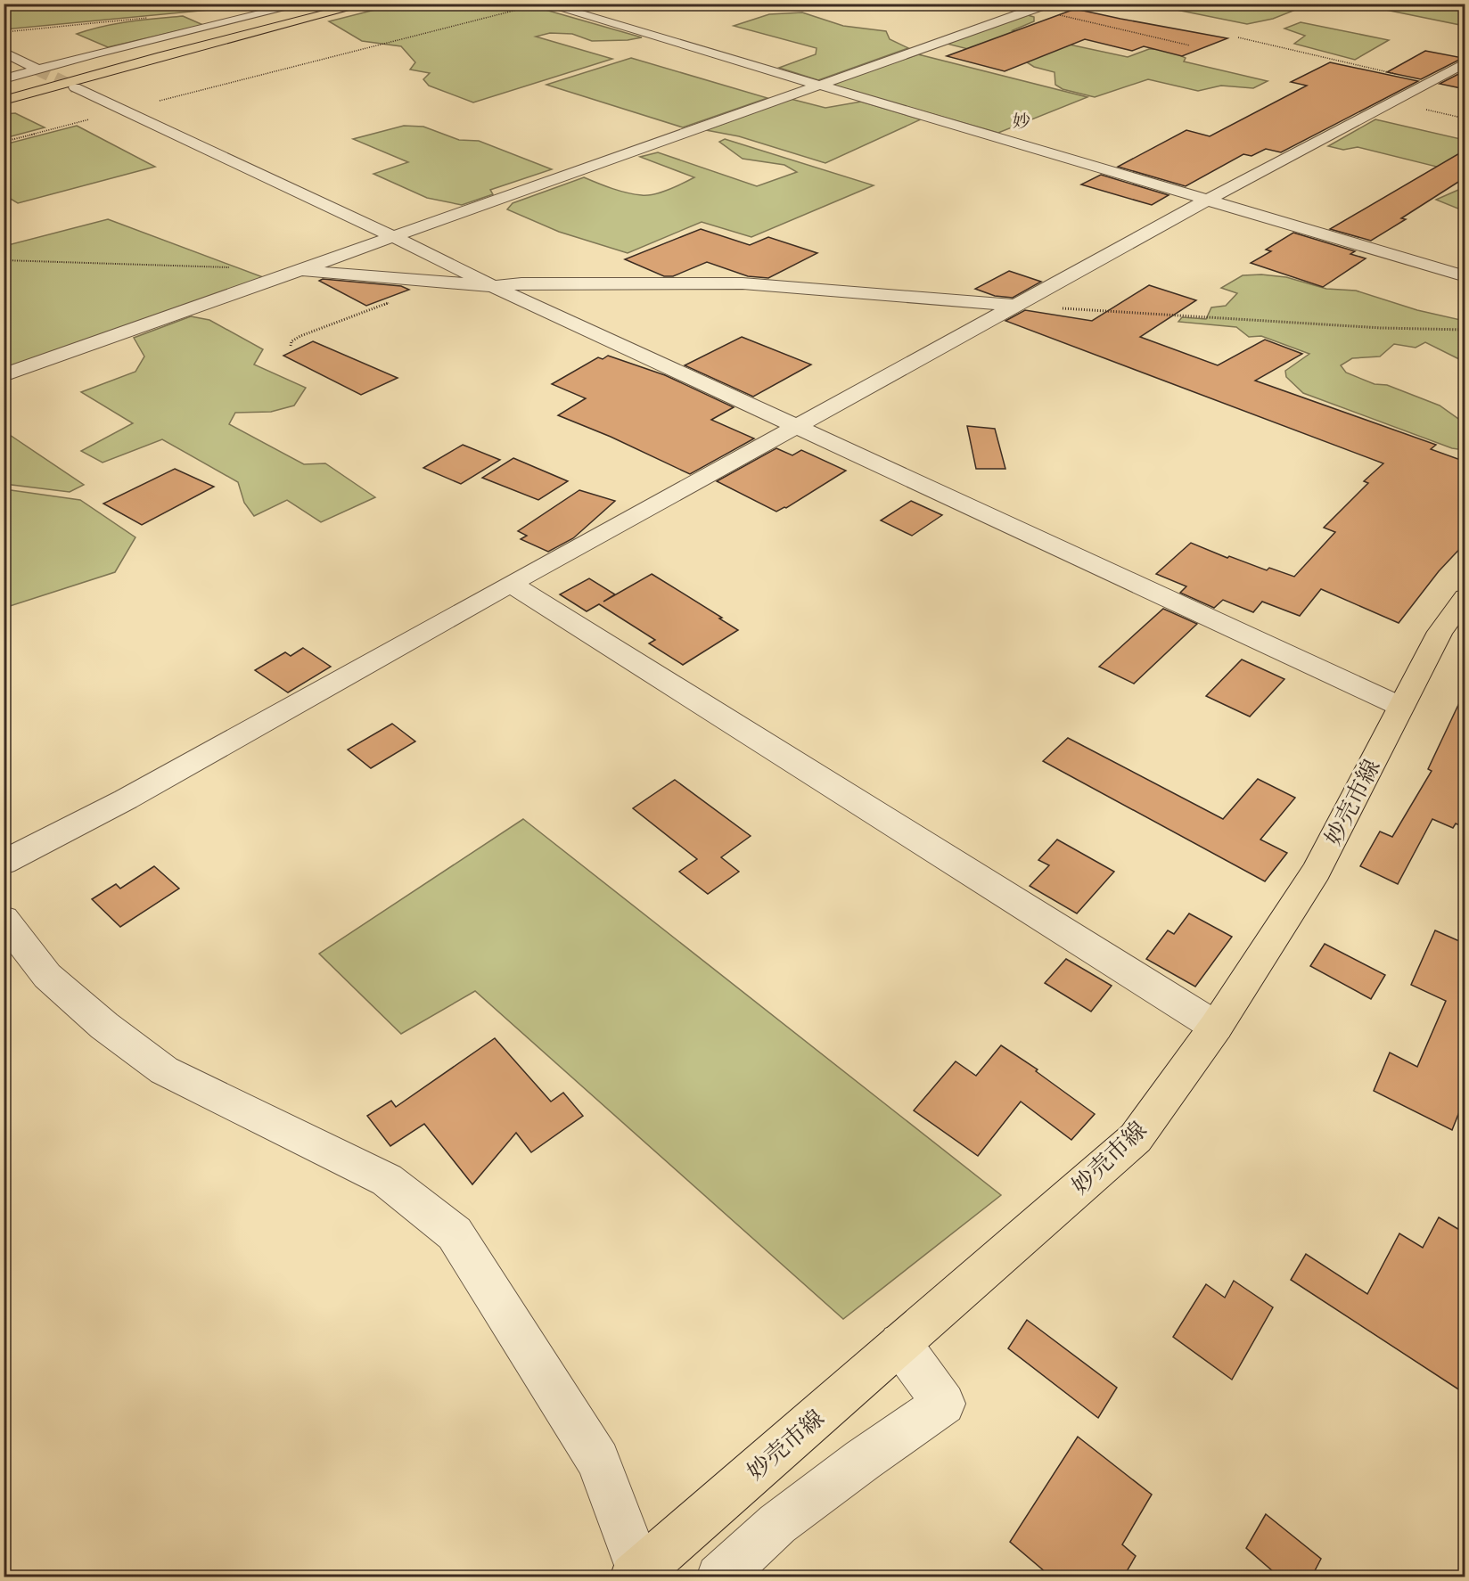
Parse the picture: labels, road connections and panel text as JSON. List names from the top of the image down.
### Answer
{
  "streets": {
    "main road": ["妙売市線"]
  },
  "districts": ["妙"]
}
